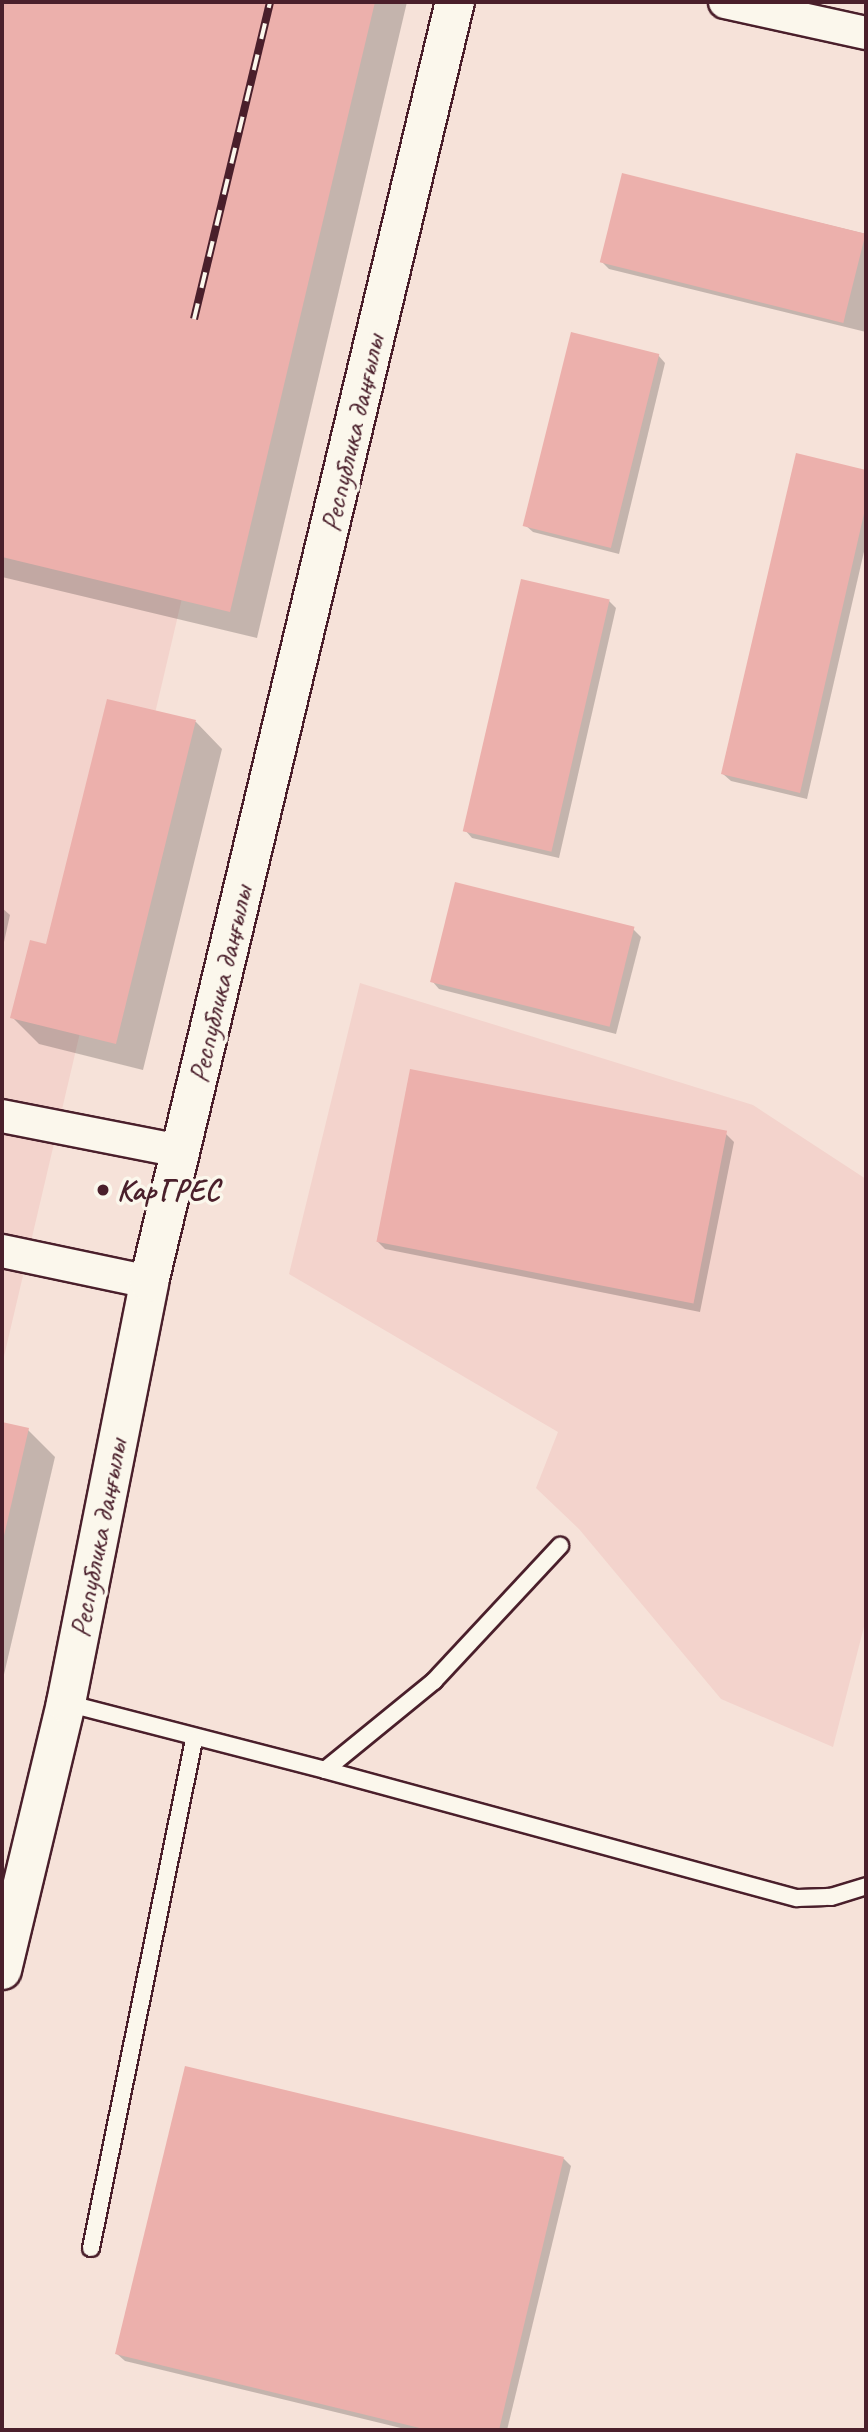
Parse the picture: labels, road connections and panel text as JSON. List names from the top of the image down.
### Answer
{
  "streets": {
    "main road": ["Республика даңғылы"]
  },
  "places": ["КарГРЕС"]
}
